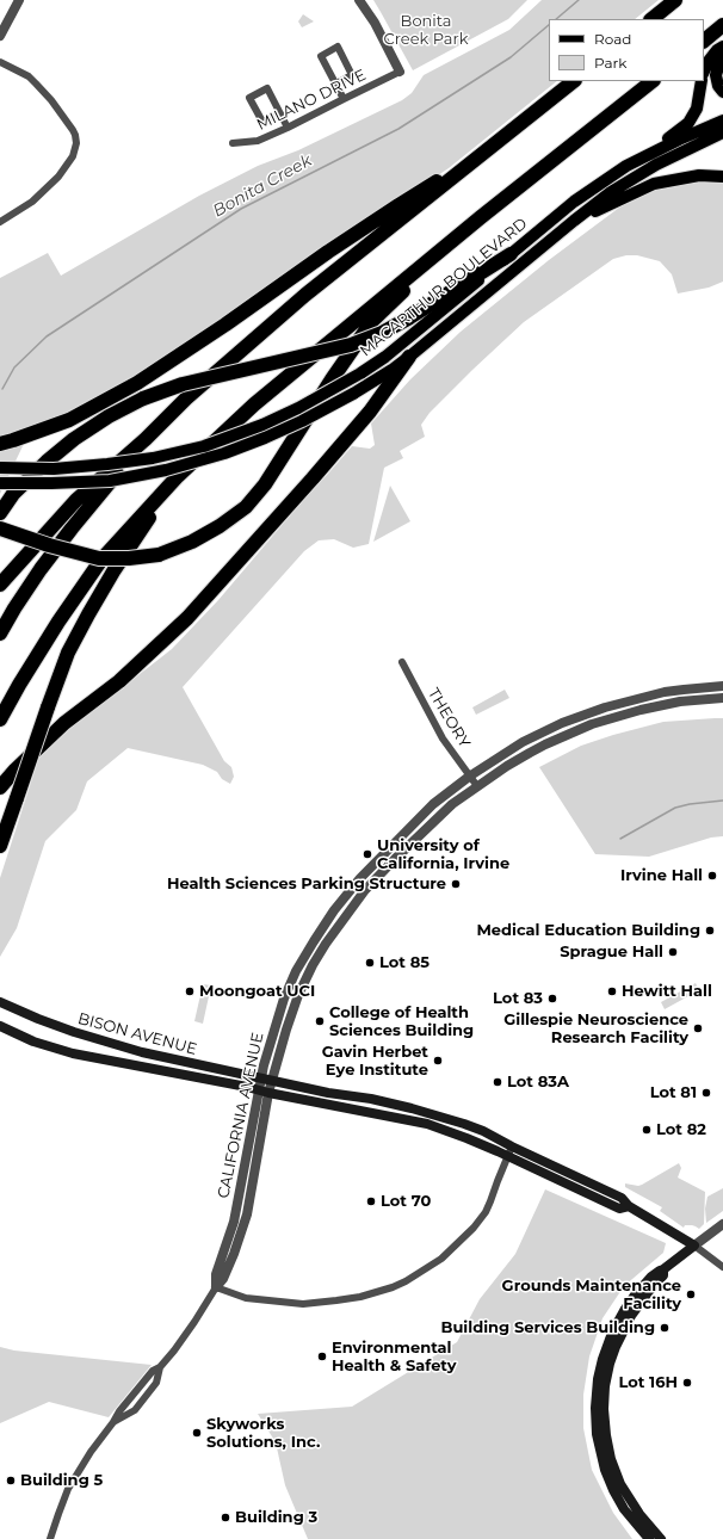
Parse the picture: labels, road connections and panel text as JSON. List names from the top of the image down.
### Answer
{
  "streets": {
    "main road": ["MACARTHUR BOULEVARD", "BISON AVENUE"],
    "street": ["MILANO DRIVE", "THEORY", "CALIFORNIA AVENUE"]
  },
  "crossings": [
    ["THEORY", "CALIFORNIA AVENUE"],
    ["BISON AVENUE", "CALIFORNIA AVENUE"]
  ],
  "water": ["Bonita Creek"],
  "parks": ["Bonita Creek Park"],
  "places": [
    "University of California, Irvine",
    "Irvine Hall",
    "Health Sciences Parking Structure",
    "Medical Education Building",
    "Sprague Hall",
    "Lot 85",
    "Moongoat UCI",
    "Hewitt Hall",
    "Lot 83",
    "College of Health Sciences Building",
    "Gillespie Neuroscience Research Facility",
    "Gavin Herbet Eye Institute",
    "Lot 83A",
    "Lot 81",
    "Lot 82",
    "Lot 70",
    "Grounds Maintenance Facility",
    "Building Services Building",
    "Environmental Health & Safety",
    "Lot 16H",
    "Skyworks Solutions, Inc.",
    "Building 5",
    "Building 3"
  ],
  "legend": ["Road", "Park"]
}
